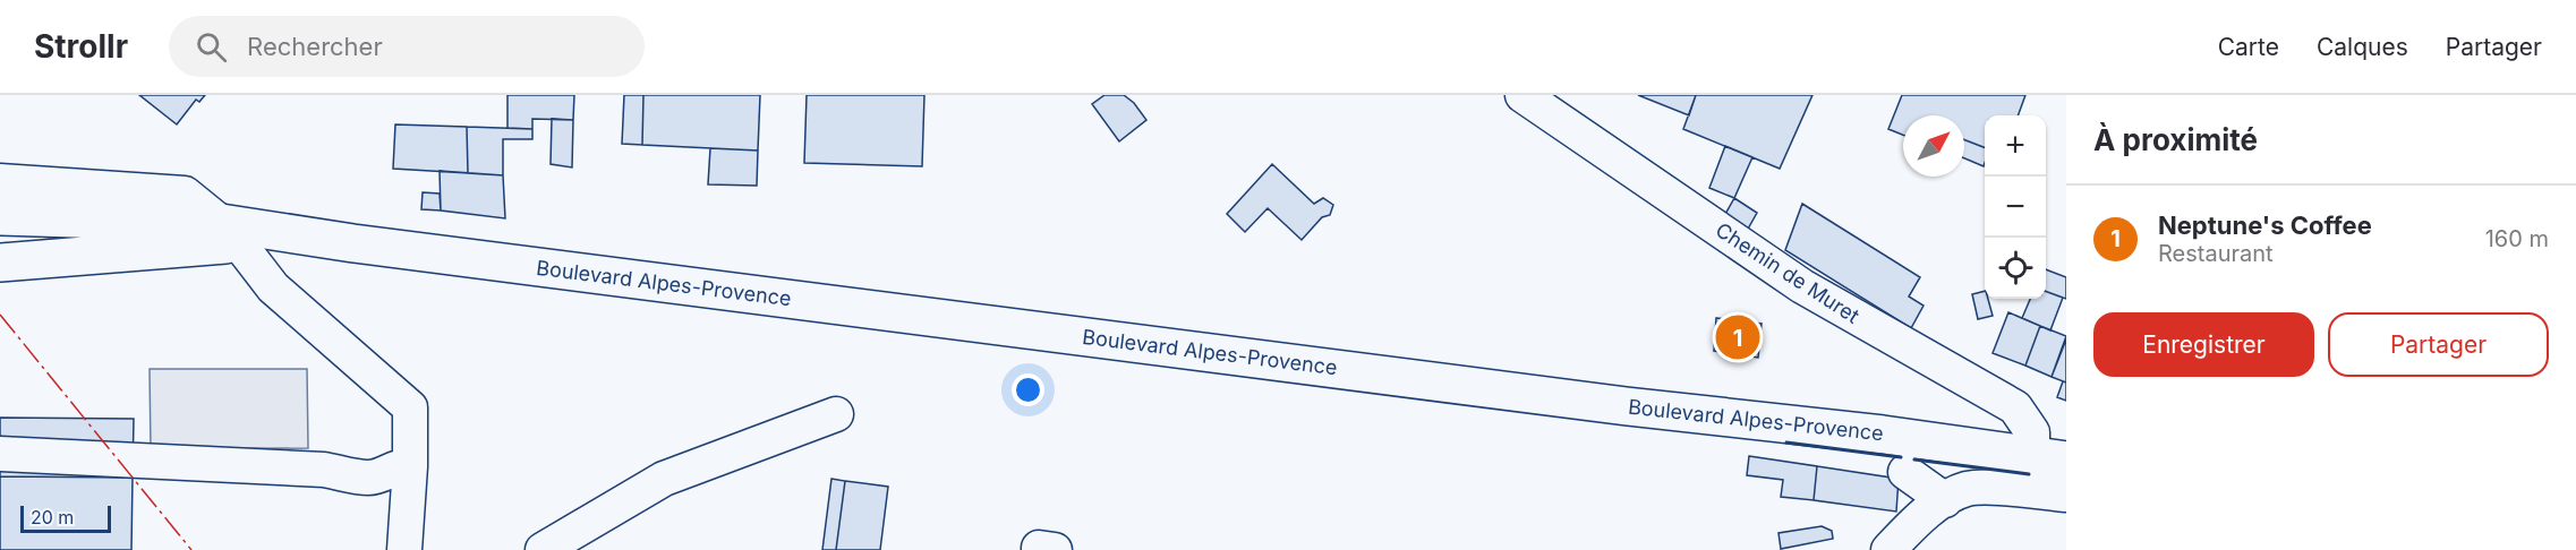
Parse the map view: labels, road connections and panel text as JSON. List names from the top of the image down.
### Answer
{
  "streets": {
    "main road": ["Boulevard Alpes-Provence"],
    "street": ["Chemin de Muret"]
  },
  "crossings": [
    ["Chemin de Muret", "Boulevard Alpes-Provence"]
  ],
  "scale_bar": "20 m",
  "north": "top right",
  "page": {
    "header": "Strollr",
    "search": "Rechercher",
    "nav": ["Carte", "Calques", "Partager"],
    "heading": "À proximité",
    "map_buttons": ["+", "−"],
    "list": [
      {
        "mark": "1",
        "name": "Neptune's Coffee",
        "note": "Restaurant",
        "value": "160 m"
      }
    ],
    "buttons": ["Enregistrer", "Partager"],
    "pins": "1",
    "scale": "20 m"
  }
}
